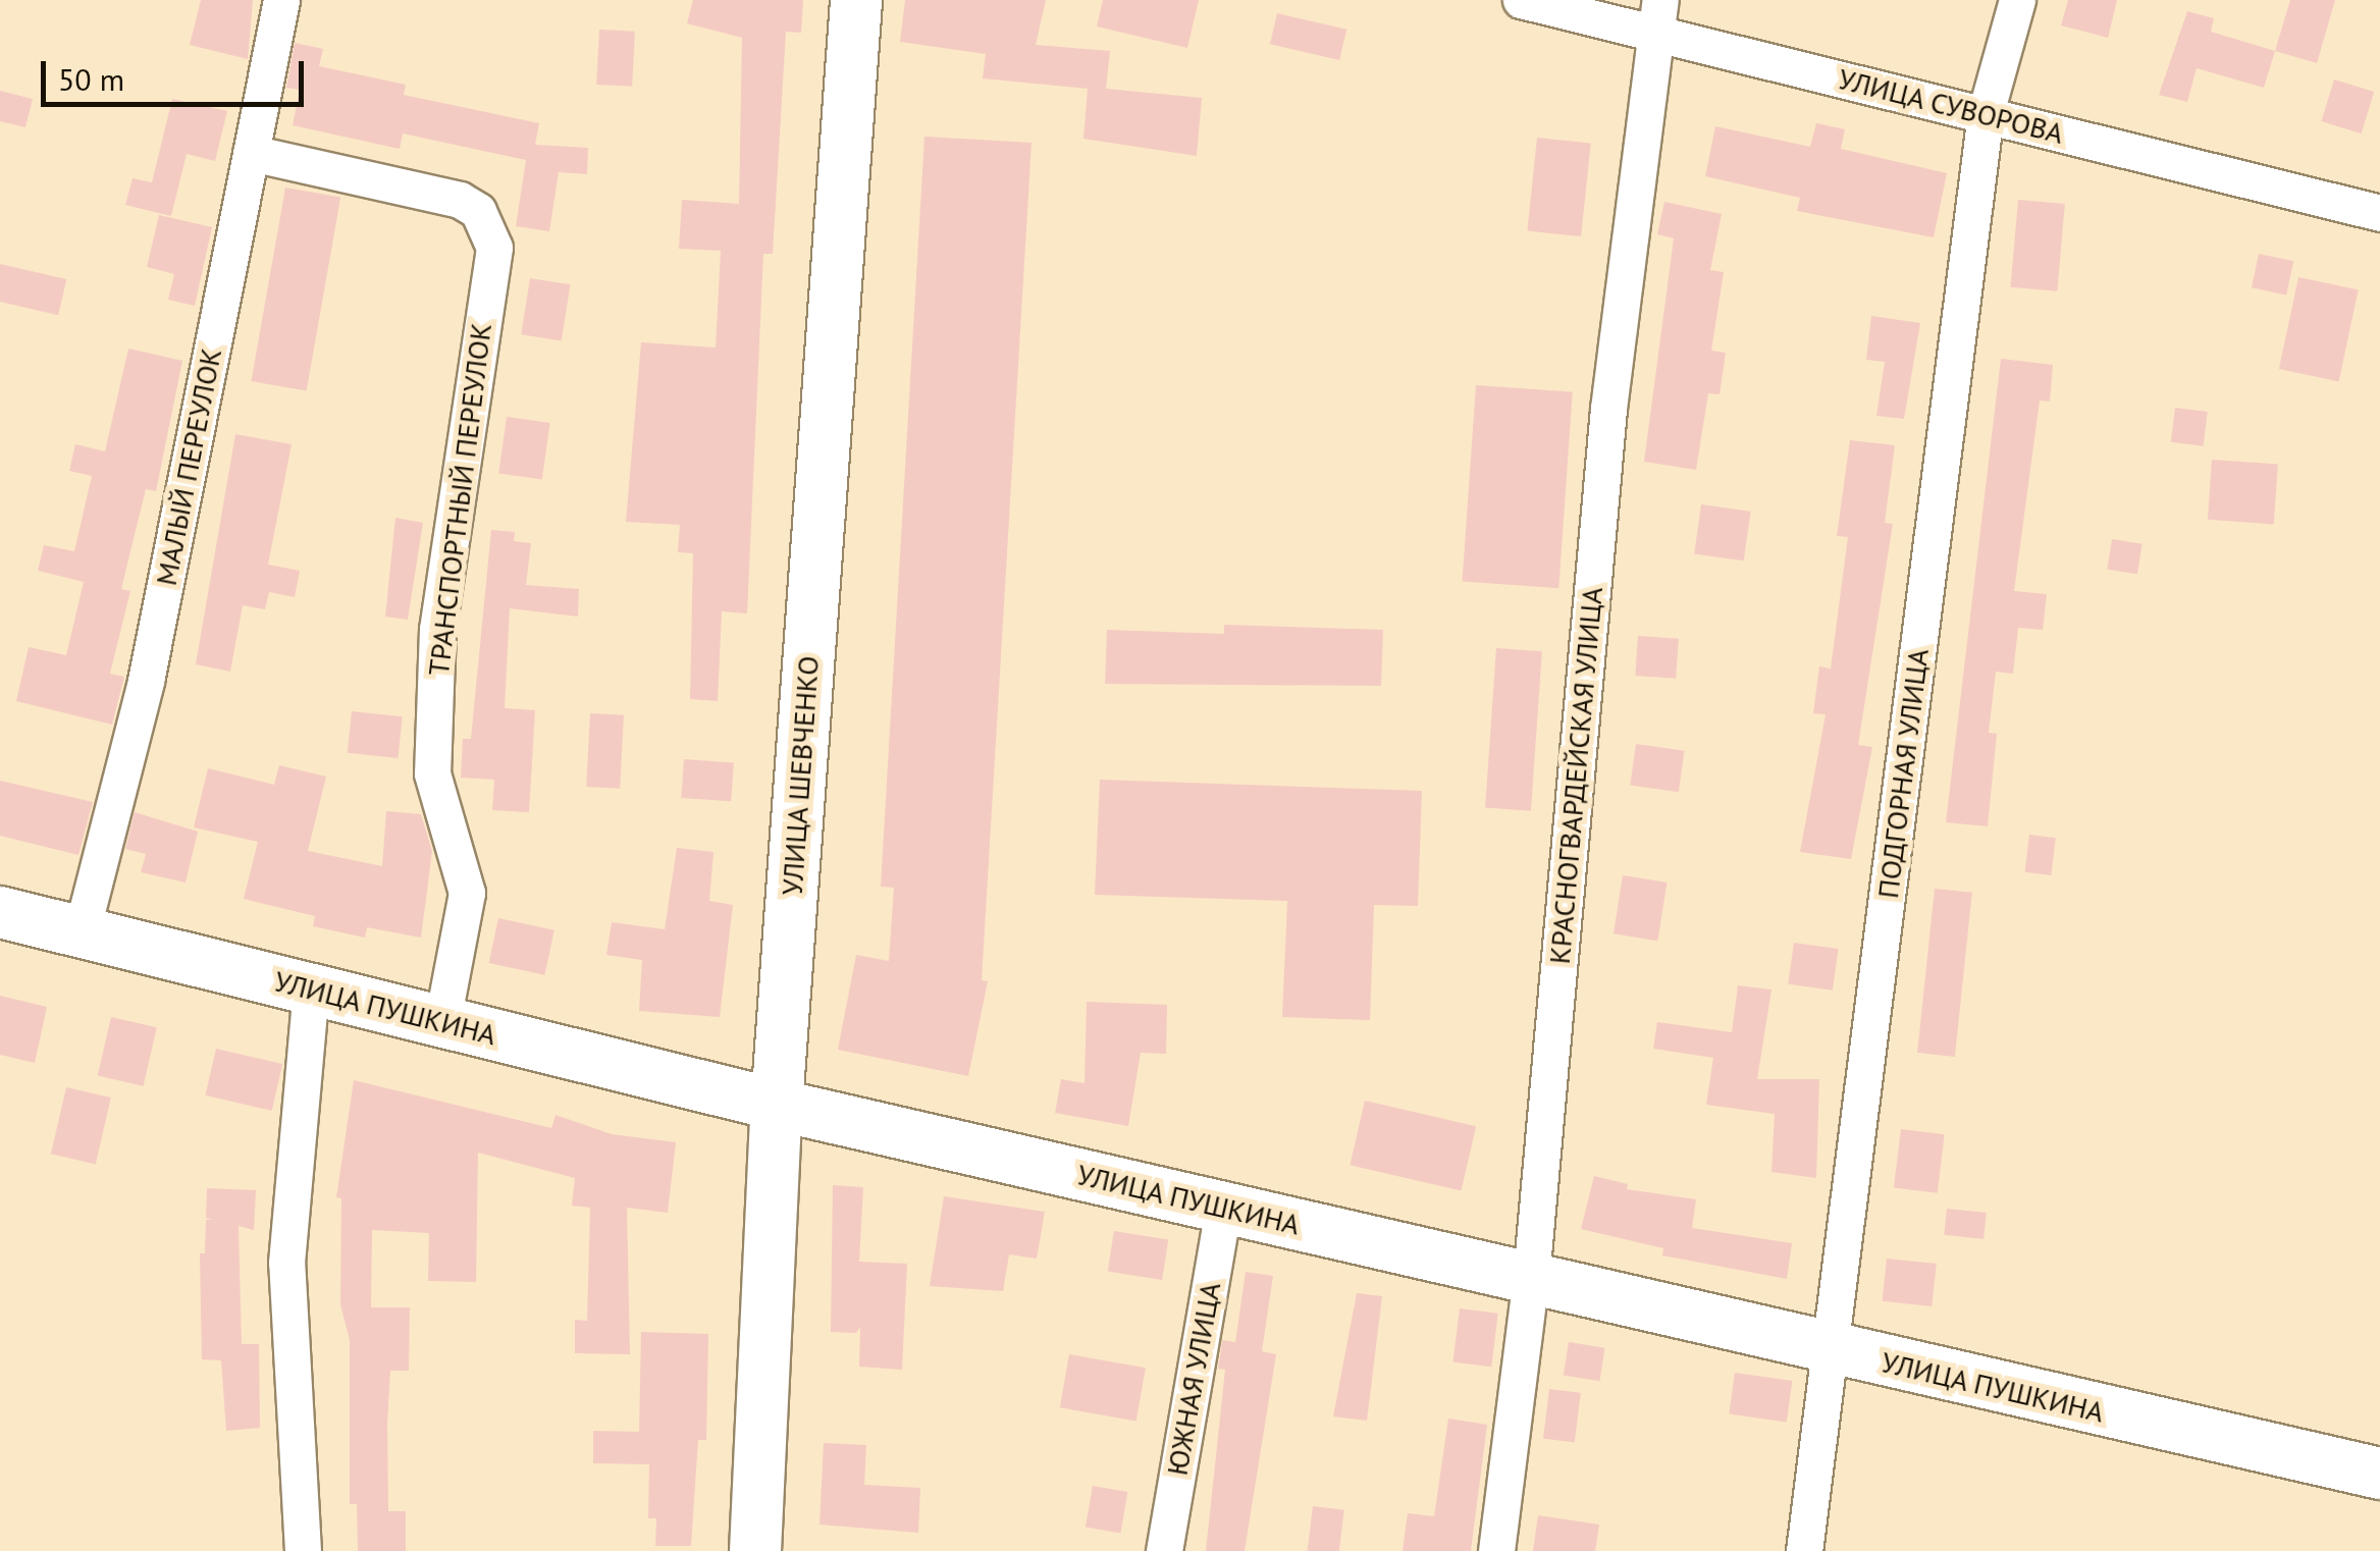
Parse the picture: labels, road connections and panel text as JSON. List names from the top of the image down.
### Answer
{
  "streets": {
    "street": [
      "УЛИЦА СУВОРОВА",
      "МАЛЫЙ ПЕРЕУЛОК",
      "ТРАНСПОРТНЫЙ ПЕРЕУЛОК",
      "ПОДГОРНАЯ УЛИЦА",
      "УЛИЦА ШЕВЧЕНКО",
      "КРАСНОГВАРДЕЙСКАЯ УЛИЦА",
      "УЛИЦА ПУШКИНА",
      "ЮЖНАЯ УЛИЦА"
    ]
  },
  "crossings": [
    ["УЛИЦА СУВОРОВА", "ПОДГОРНАЯ УЛИЦА"],
    ["УЛИЦА СУВОРОВА", "КРАСНОГВАРДЕЙСКАЯ УЛИЦА"],
    ["МАЛЫЙ ПЕРЕУЛОК", "ТРАНСПОРТНЫЙ ПЕРЕУЛОК"],
    ["МАЛЫЙ ПЕРЕУЛОК", "УЛИЦА ПУШКИНА"],
    ["ТРАНСПОРТНЫЙ ПЕРЕУЛОК", "УЛИЦА ПУШКИНА"],
    ["ПОДГОРНАЯ УЛИЦА", "УЛИЦА ПУШКИНА"],
    ["УЛИЦА ШЕВЧЕНКО", "УЛИЦА ПУШКИНА"],
    ["КРАСНОГВАРДЕЙСКАЯ УЛИЦА", "УЛИЦА ПУШКИНА"],
    ["УЛИЦА ПУШКИНА", "ЮЖНАЯ УЛИЦА"]
  ],
  "scale_bar": "50 m"
}
